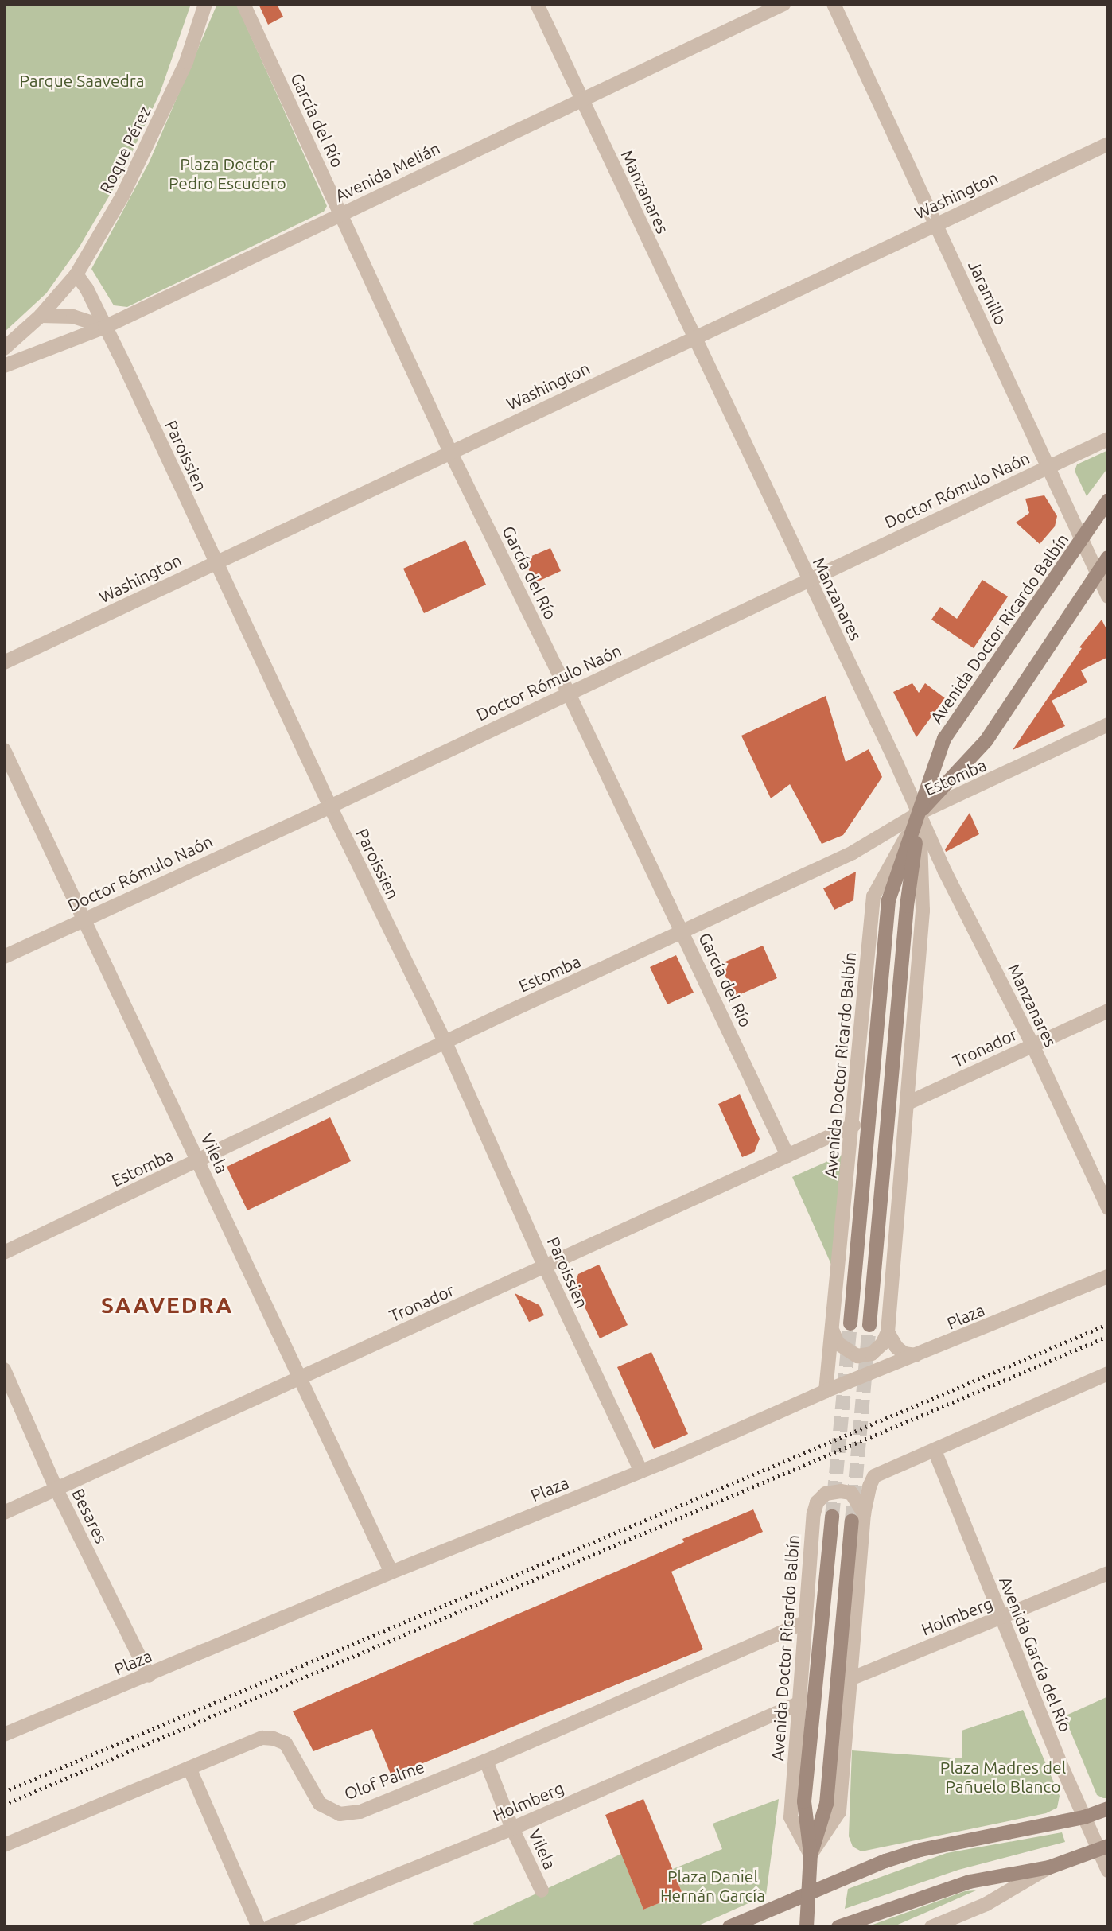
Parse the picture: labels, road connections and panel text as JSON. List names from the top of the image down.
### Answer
{
  "streets": {
    "main road": ["Avenida Doctor Ricardo Balbín"],
    "street": [
      "García del Río",
      "Roque Pérez",
      "Avenida Melián",
      "Manzanares",
      "Washington",
      "Jaramillo",
      "Paroissien",
      "Doctor Rómulo Naón",
      "Estomba",
      "Tronador",
      "Vilela",
      "Plaza",
      "Besares",
      "Holmberg",
      "Avenida García del Río",
      "Olof Palme"
    ]
  },
  "crossings": [
    ["García del Río", "Avenida Melián"],
    ["García del Río", "Washington"],
    ["García del Río", "Doctor Rómulo Naón"],
    ["García del Río", "Estomba"],
    ["García del Río", "Tronador"],
    ["Roque Pérez", "Paroissien"],
    ["Avenida Melián", "Manzanares"],
    ["Avenida Melián", "Paroissien"],
    ["Manzanares", "Washington"],
    ["Manzanares", "Doctor Rómulo Naón"],
    ["Manzanares", "Avenida Doctor Ricardo Balbín"],
    ["Manzanares", "Estomba"],
    ["Manzanares", "Tronador"],
    ["Washington", "Jaramillo"],
    ["Washington", "Paroissien"],
    ["Jaramillo", "Doctor Rómulo Naón"],
    ["Jaramillo", "Avenida Doctor Ricardo Balbín"],
    ["Paroissien", "Doctor Rómulo Naón"],
    ["Paroissien", "Estomba"],
    ["Paroissien", "Tronador"],
    ["Paroissien", "Plaza"],
    ["Doctor Rómulo Naón", "Vilela"],
    ["Avenida Doctor Ricardo Balbín", "Estomba"],
    ["Avenida Doctor Ricardo Balbín", "Tronador"],
    ["Avenida Doctor Ricardo Balbín", "Plaza"],
    ["Avenida Doctor Ricardo Balbín", "Holmberg"],
    ["Avenida Doctor Ricardo Balbín", "Olof Palme"],
    ["Estomba", "Vilela"],
    ["Tronador", "Vilela"],
    ["Tronador", "Besares"],
    ["Vilela", "Plaza"],
    ["Vilela", "Holmberg"],
    ["Vilela", "Olof Palme"],
    ["Plaza", "Besares"],
    ["Holmberg", "Avenida García del Río"]
  ],
  "districts": ["SAAVEDRA"],
  "parks": [
    "Parque Saavedra",
    "Plaza Doctor Pedro Escudero",
    "Plaza Madres del Pañuelo Blanco",
    "Plaza Daniel Hernán García"
  ]
}
